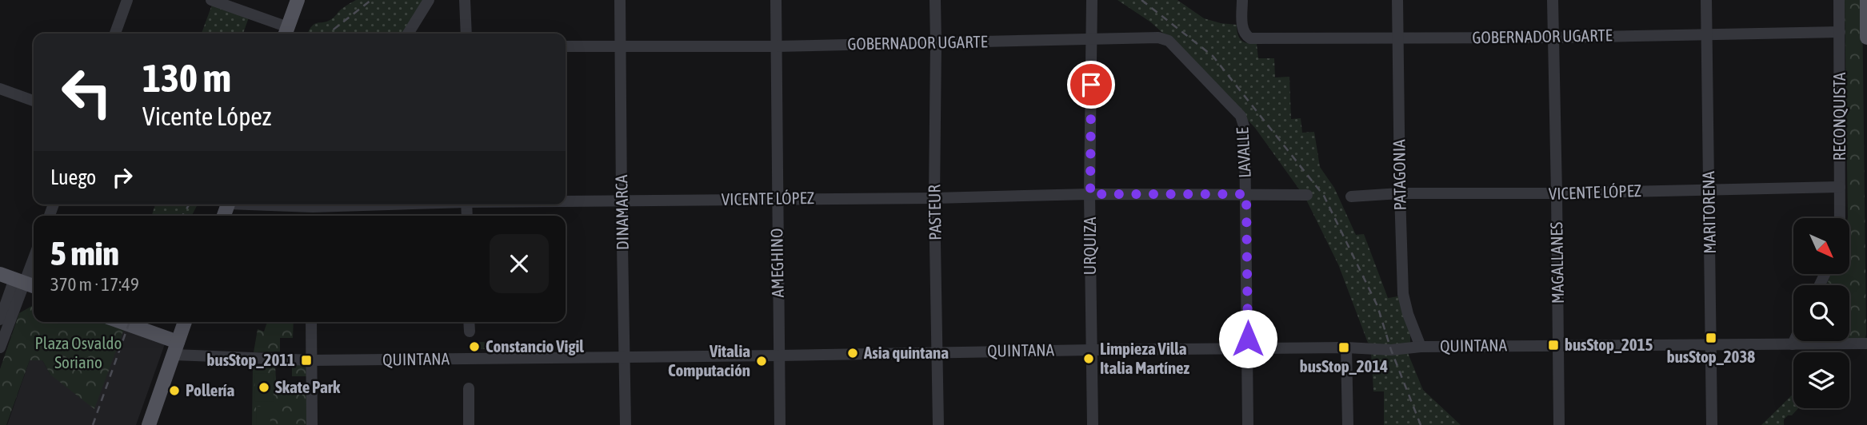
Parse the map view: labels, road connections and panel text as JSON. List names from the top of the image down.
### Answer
{
  "streets": {
    "street": [
      "GOBERNADOR UGARTE",
      "RECONQUISTA",
      "LAVALLE",
      "PATAGONIA",
      "VICENTE LÓPEZ",
      "DINAMARCA",
      "PASTEUR",
      "MARITORENA",
      "URQUIZA",
      "AMEGHINO",
      "MAGALLANES",
      "QUINTANA"
    ]
  },
  "crossings": [
    ["GOBERNADOR UGARTE", "RECONQUISTA"],
    ["GOBERNADOR UGARTE", "LAVALLE"],
    ["GOBERNADOR UGARTE", "PATAGONIA"],
    ["GOBERNADOR UGARTE", "DINAMARCA"],
    ["GOBERNADOR UGARTE", "PASTEUR"],
    ["GOBERNADOR UGARTE", "MARITORENA"],
    ["GOBERNADOR UGARTE", "URQUIZA"],
    ["GOBERNADOR UGARTE", "AMEGHINO"],
    ["GOBERNADOR UGARTE", "MAGALLANES"],
    ["RECONQUISTA", "VICENTE LÓPEZ"],
    ["LAVALLE", "VICENTE LÓPEZ"],
    ["LAVALLE", "QUINTANA"],
    ["PATAGONIA", "VICENTE LÓPEZ"],
    ["PATAGONIA", "QUINTANA"],
    ["VICENTE LÓPEZ", "DINAMARCA"],
    ["VICENTE LÓPEZ", "PASTEUR"],
    ["VICENTE LÓPEZ", "MARITORENA"],
    ["VICENTE LÓPEZ", "URQUIZA"],
    ["VICENTE LÓPEZ", "AMEGHINO"],
    ["VICENTE LÓPEZ", "MAGALLANES"],
    ["DINAMARCA", "QUINTANA"],
    ["PASTEUR", "QUINTANA"],
    ["MARITORENA", "QUINTANA"],
    ["URQUIZA", "QUINTANA"],
    ["AMEGHINO", "QUINTANA"],
    ["MAGALLANES", "QUINTANA"]
  ],
  "parks": ["Plaza Osvaldo Soriano"],
  "places": {
    "transit": [
      "busStop_2038",
      "busStop_2015",
      "busStop_2014",
      "busStop_2011"
    ],
    "other": [
      "Constancio Vigil",
      "Asia quintana",
      "Limpieza Villa Italia Martínez",
      "Vitalia Computación",
      "Skate Park",
      "Pollería"
    ]
  },
  "north": "bottom right",
  "page": {
    "turn": ["130 m", "Vicente López"],
    "then": "Luego",
    "heading": ["5 min", "370 m · 17:49"]
  }
}
